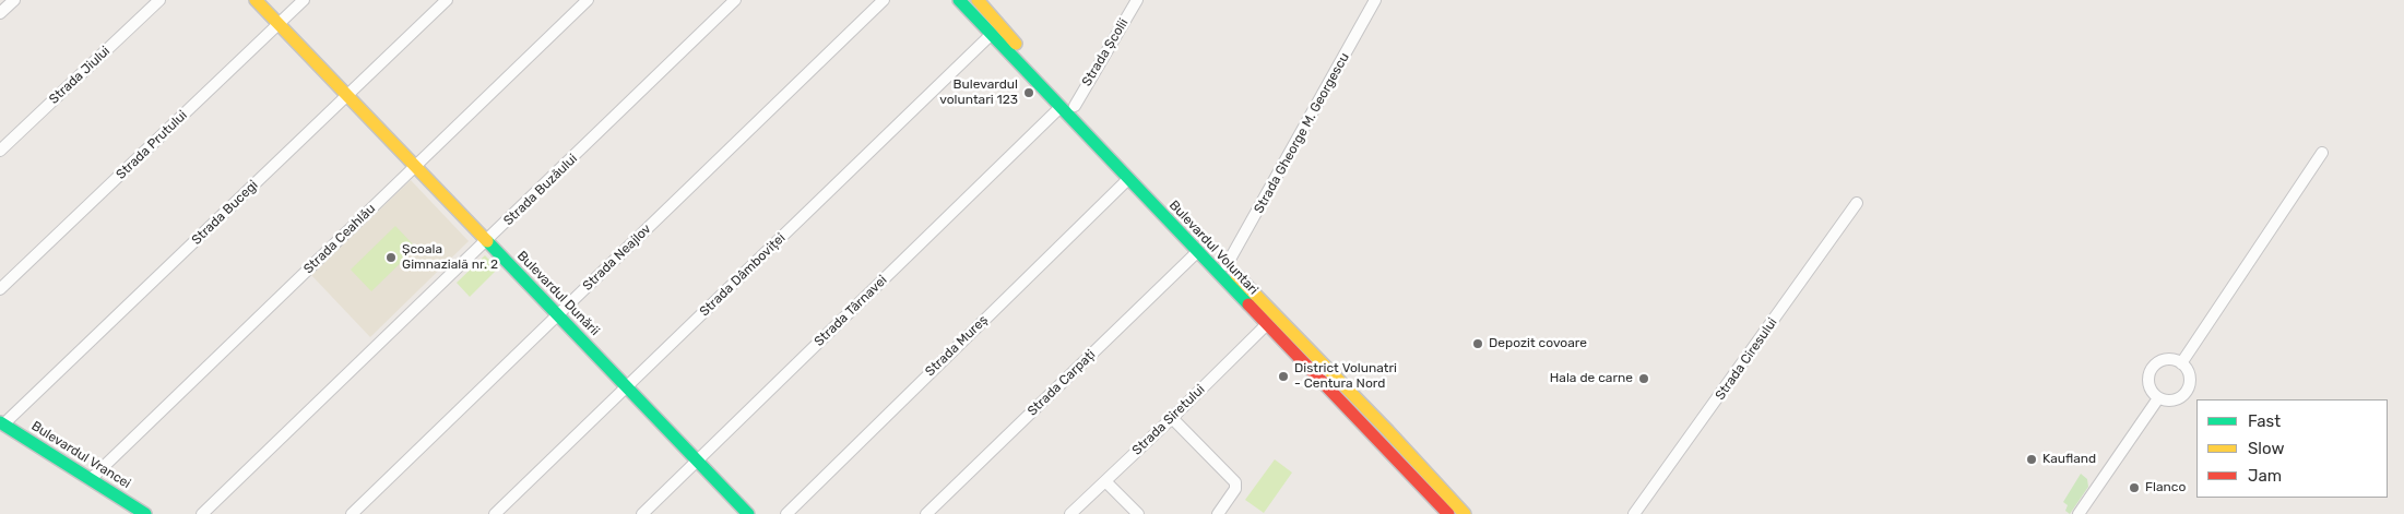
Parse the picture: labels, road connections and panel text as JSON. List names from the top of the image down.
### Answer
{
  "streets": {
    "main road": ["Bulevardul Voluntari", "Bulevardul Dunării", "Bulevardul Vrancei"],
    "street": [
      "Strada Școlii",
      "Strada Jiului",
      "Strada Gheorge M. Georgescu",
      "Strada Prutului",
      "Strada Buzăului",
      "Strada Bucegi",
      "Strada Ceahlău",
      "Strada Neajlov",
      "Strada Dâmboviței",
      "Strada Târnavei",
      "Strada Mureș",
      "Strada Ciresului",
      "Strada Carpați",
      "Strada Siretului"
    ]
  },
  "crossings": [
    ["Strada Școlii", "Bulevardul Voluntari"],
    ["Strada Gheorge M. Georgescu", "Bulevardul Voluntari"],
    ["Strada Prutului", "Bulevardul Dunării"],
    ["Strada Buzăului", "Bulevardul Dunării"],
    ["Strada Bucegi", "Bulevardul Dunării"],
    ["Strada Bucegi", "Bulevardul Vrancei"],
    ["Strada Ceahlău", "Bulevardul Dunării"],
    ["Strada Ceahlău", "Bulevardul Vrancei"],
    ["Bulevardul Voluntari", "Strada Dâmboviței"],
    ["Bulevardul Voluntari", "Strada Târnavei"],
    ["Bulevardul Voluntari", "Strada Mureș"],
    ["Bulevardul Voluntari", "Strada Carpați"],
    ["Bulevardul Voluntari", "Strada Siretului"],
    ["Strada Neajlov", "Bulevardul Dunării"],
    ["Strada Dâmboviței", "Bulevardul Dunării"],
    ["Bulevardul Dunării", "Strada Târnavei"]
  ],
  "places": [
    "Bulevardul voluntari 123",
    "Școala Gimnazială nr. 2",
    "Depozit covoare",
    "District Volunatri - Centura Nord",
    "Hala de carne",
    "Kaufland",
    "Flanco"
  ],
  "legend": ["Fast", "Slow", "Jam"]
}
